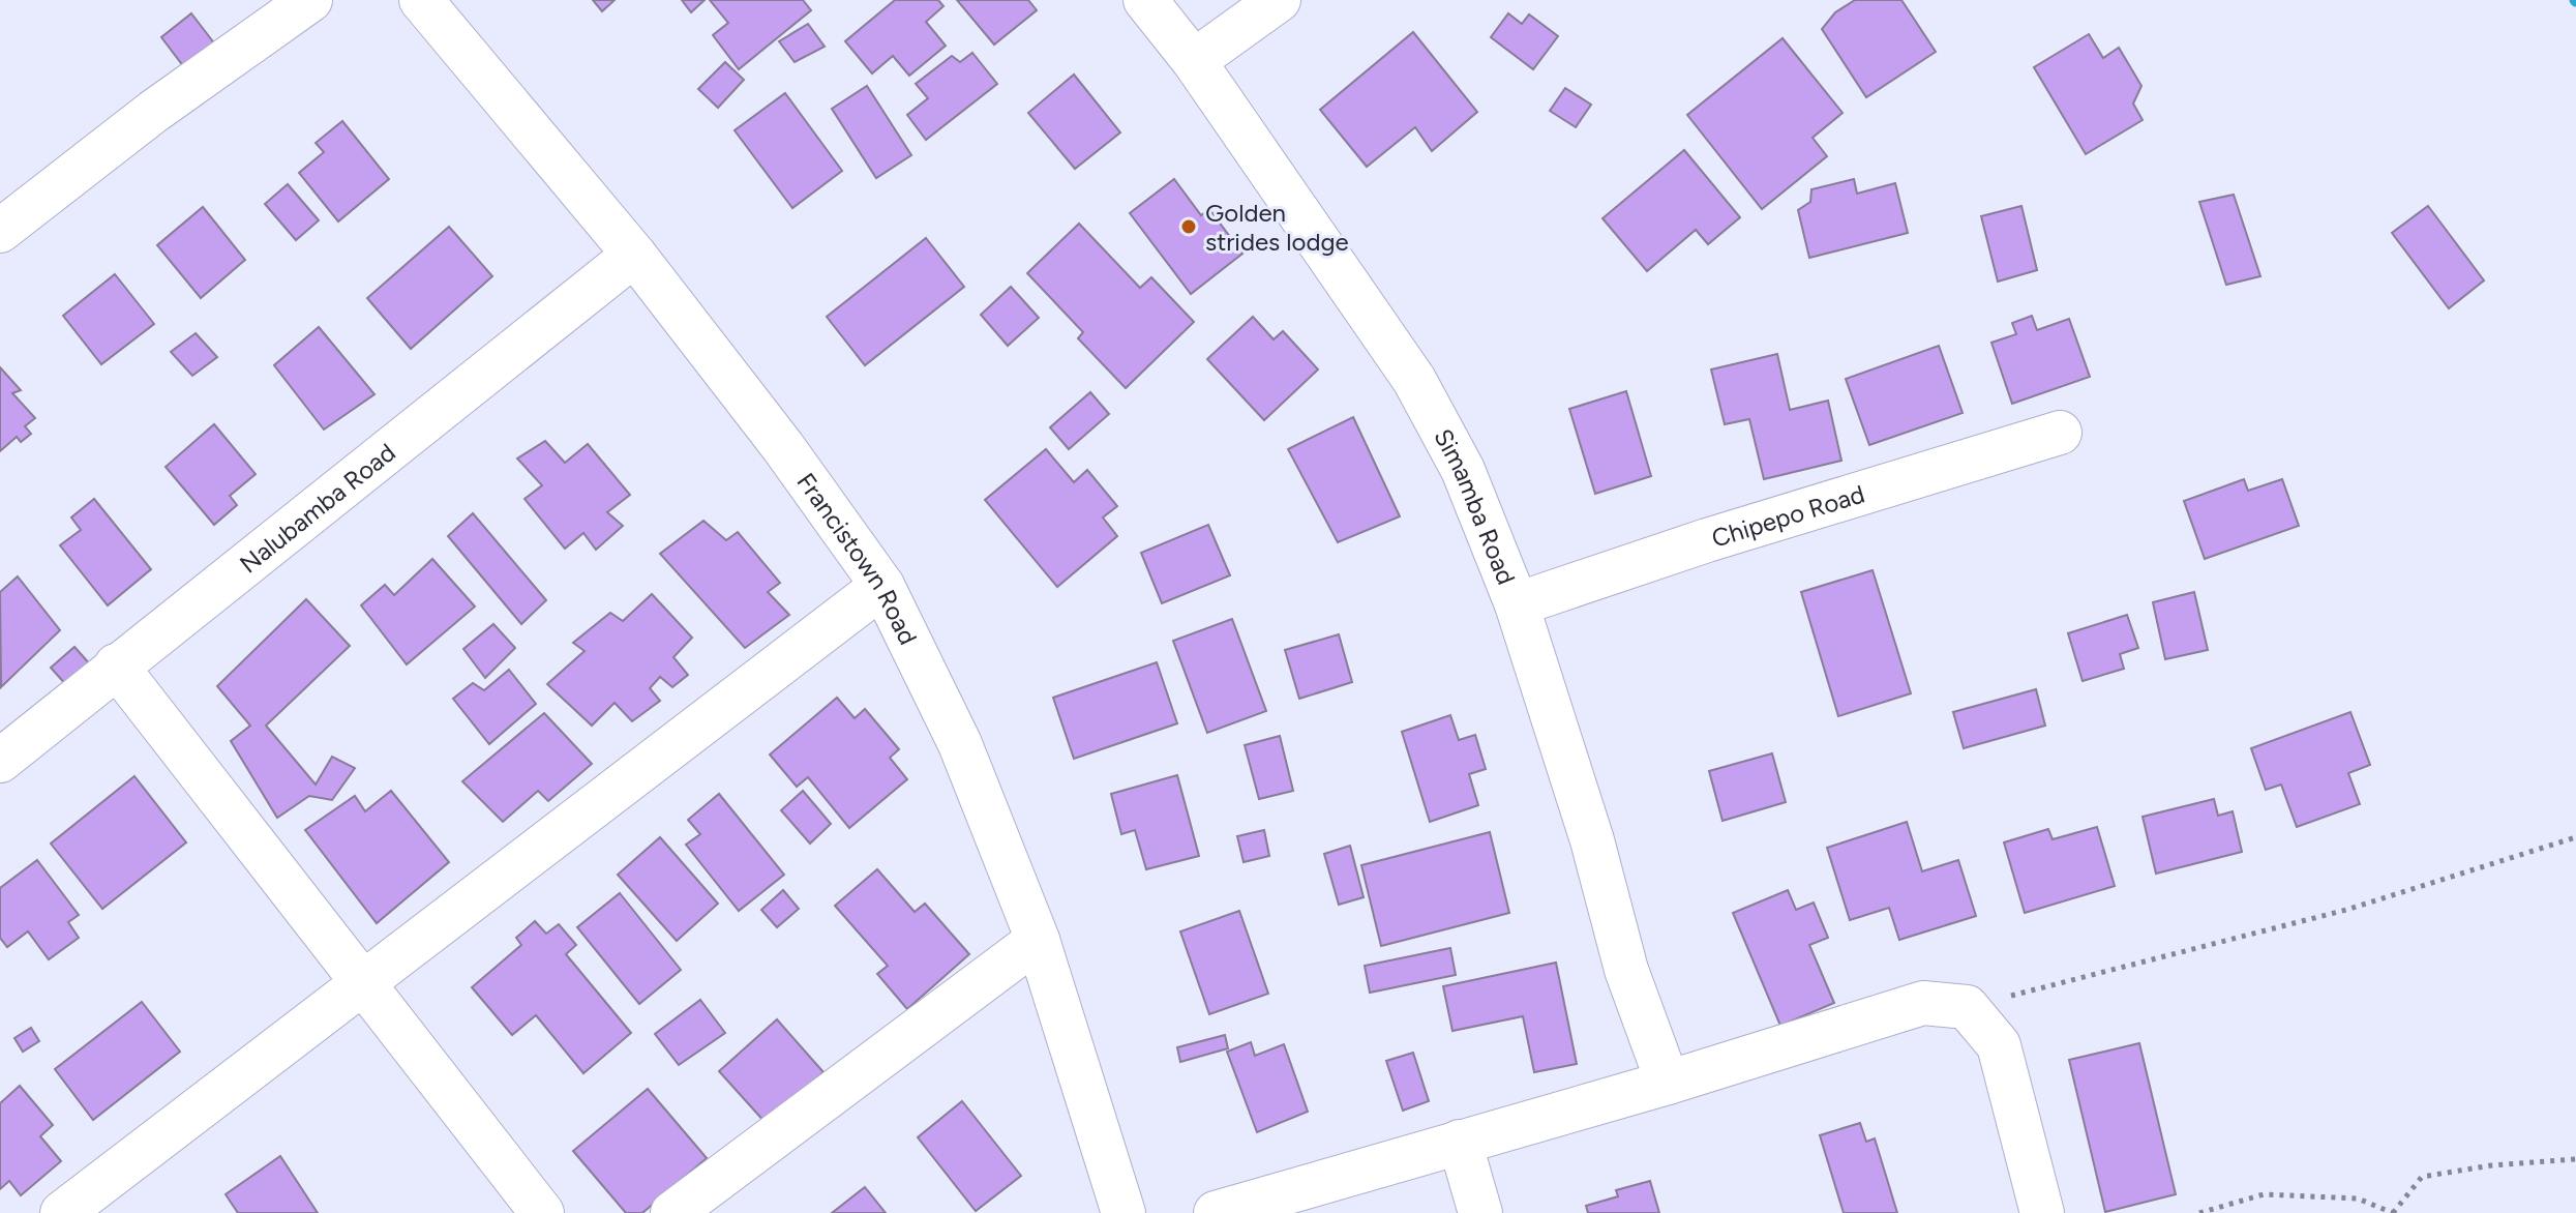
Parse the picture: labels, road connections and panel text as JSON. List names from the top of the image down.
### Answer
{
  "streets": {
    "street": [
      "Nalubamba Road",
      "Simamba Road",
      "Chipepo Road",
      "Francistown Road"
    ]
  },
  "crossings": [
    ["Nalubamba Road", "Francistown Road"],
    ["Simamba Road", "Chipepo Road"]
  ],
  "places": ["Golden strides lodge"]
}
